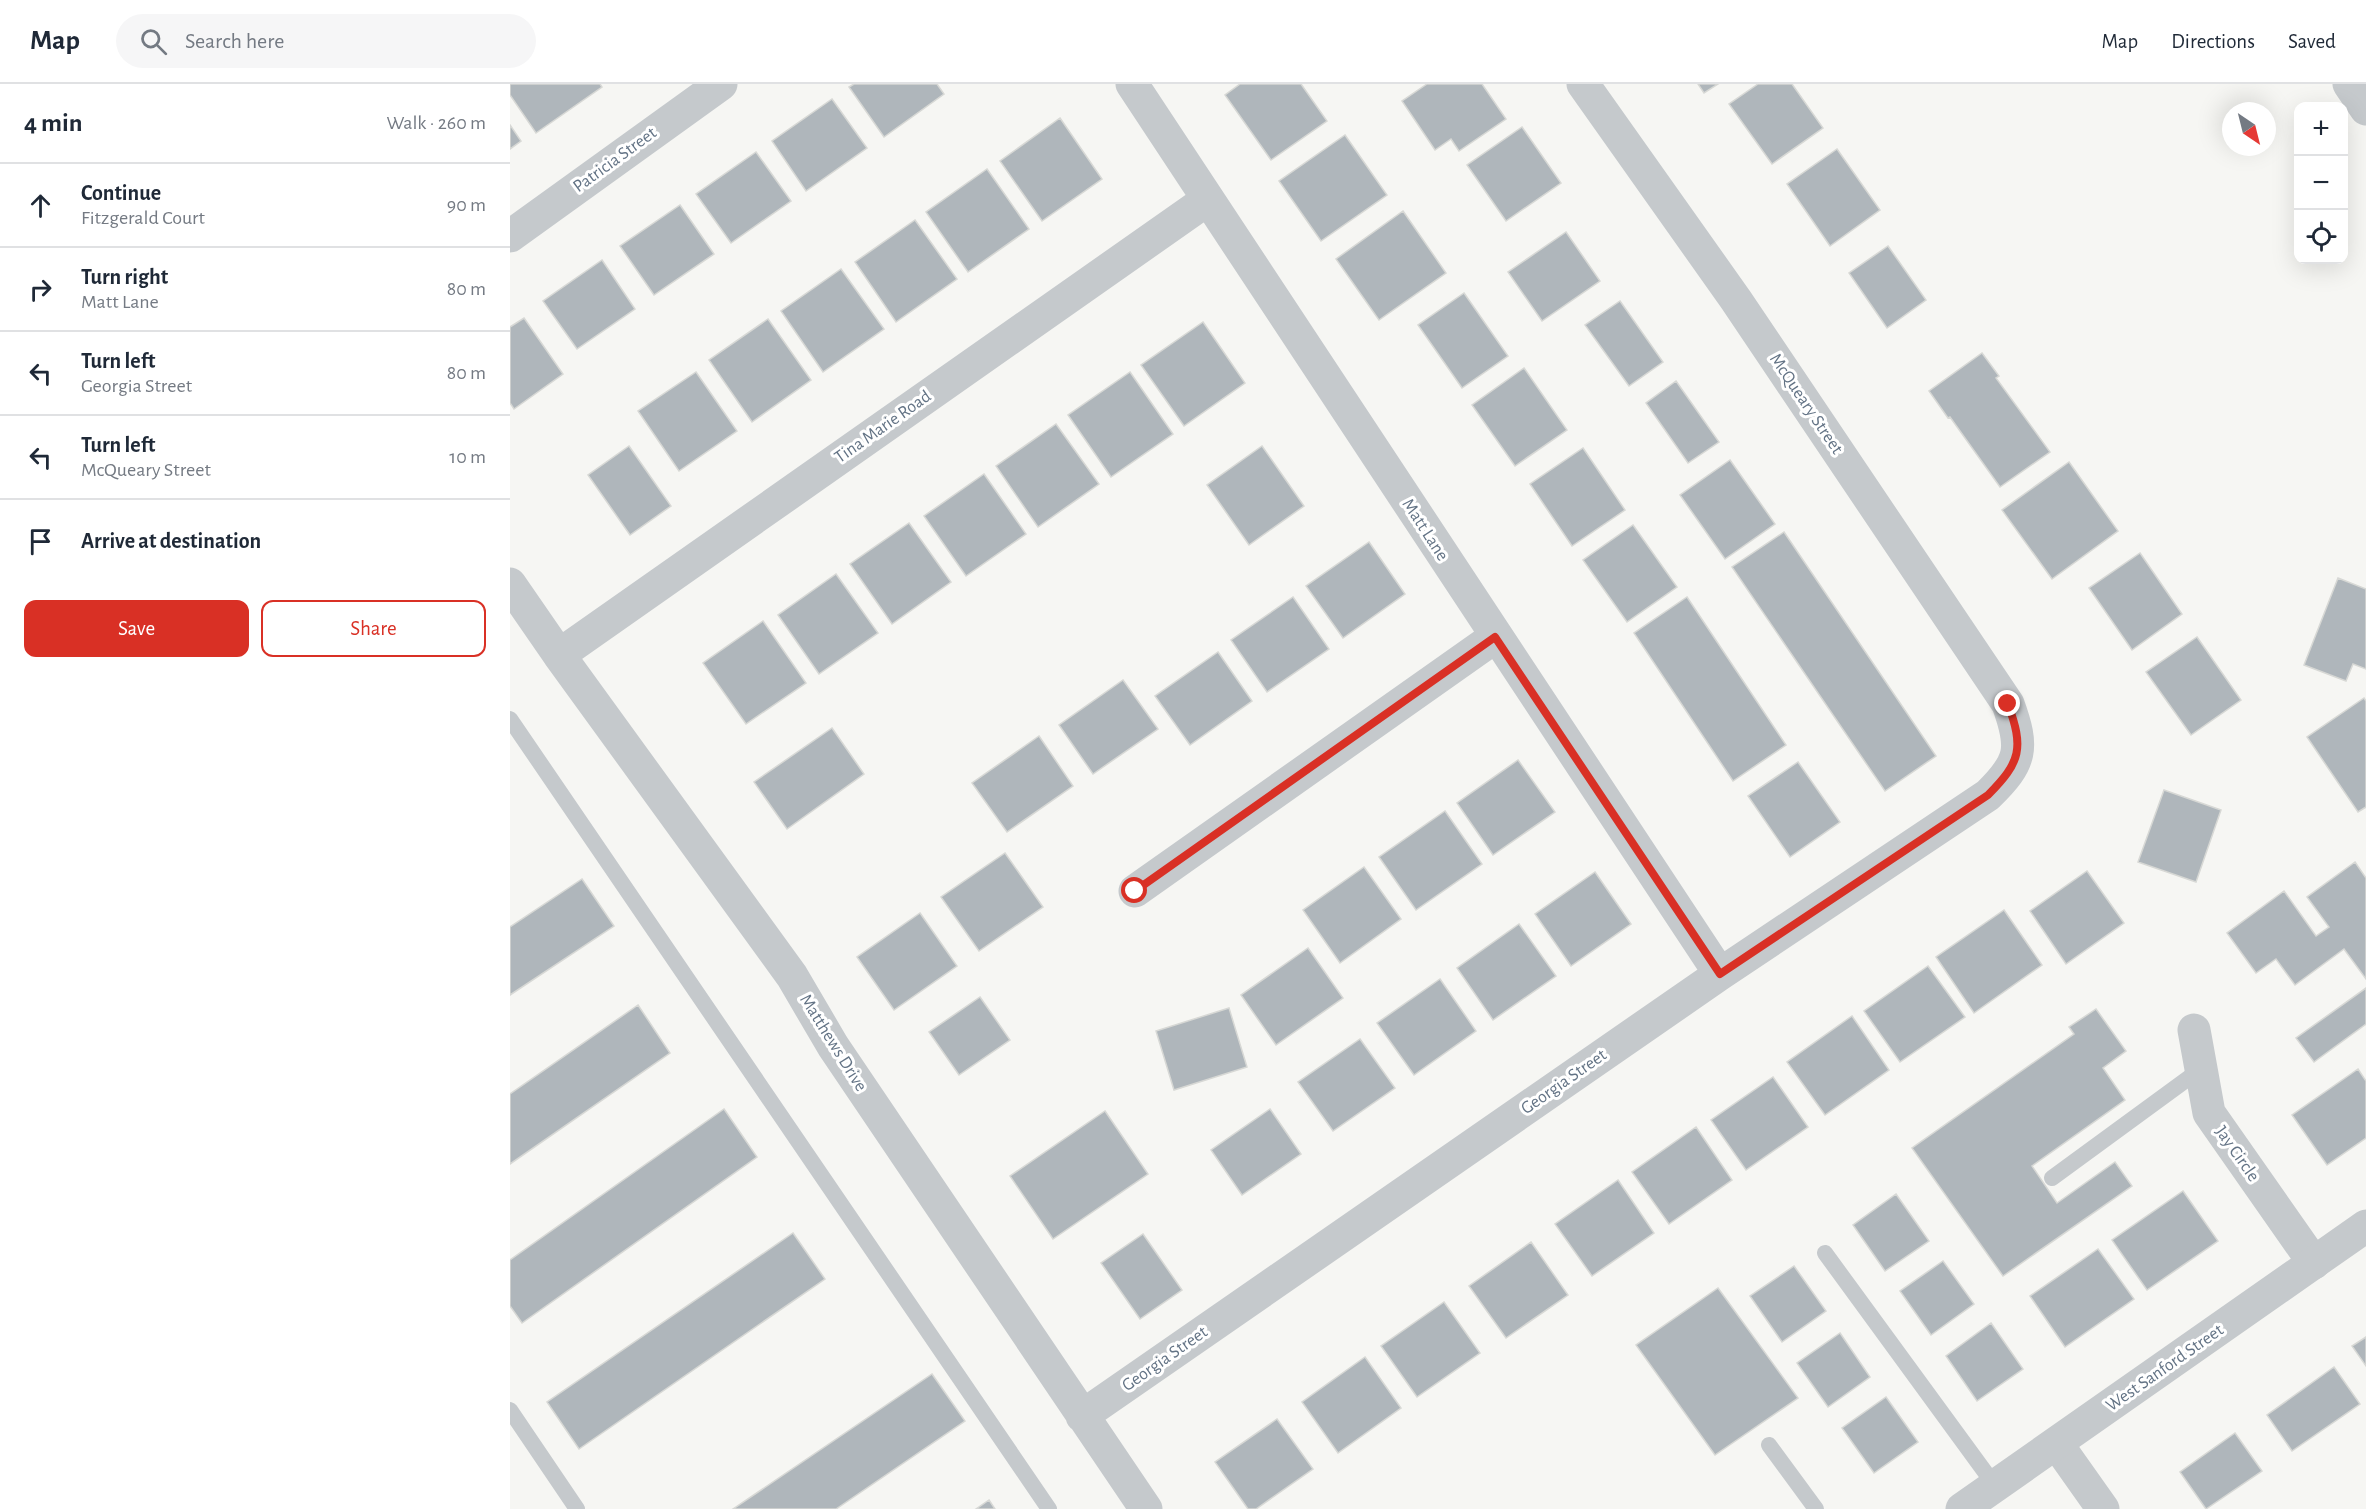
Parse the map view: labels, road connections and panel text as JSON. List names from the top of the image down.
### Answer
{
  "streets": {
    "street": [
      "Patricia Street",
      "McQueary Street",
      "Tina Marie Road",
      "Matt Lane",
      "Matthews Drive",
      "Georgia Street",
      "Jay Circle",
      "West Sanford Street"
    ]
  },
  "crossings": [
    ["McQueary Street", "Georgia Street"],
    ["Tina Marie Road", "Matt Lane"],
    ["Tina Marie Road", "Matthews Drive"],
    ["Matt Lane", "Georgia Street"],
    ["Matthews Drive", "Georgia Street"],
    ["Jay Circle", "West Sanford Street"]
  ],
  "north": "bottom right",
  "page": {
    "header": "Map",
    "search": "Search here",
    "nav": ["Map", "Directions", "Saved"],
    "heading": ["4 min", "Walk · 260 m"],
    "map_buttons": ["+", "−"],
    "list": [
      ["Continue", "Fitzgerald Court", "90 m"],
      ["Turn right", "Matt Lane", "80 m"],
      ["Turn left", "Georgia Street", "80 m"],
      ["Turn left", "McQueary Street", "10 m"],
      "Arrive at destination"
    ],
    "buttons": ["Save", "Share"]
  }
}
